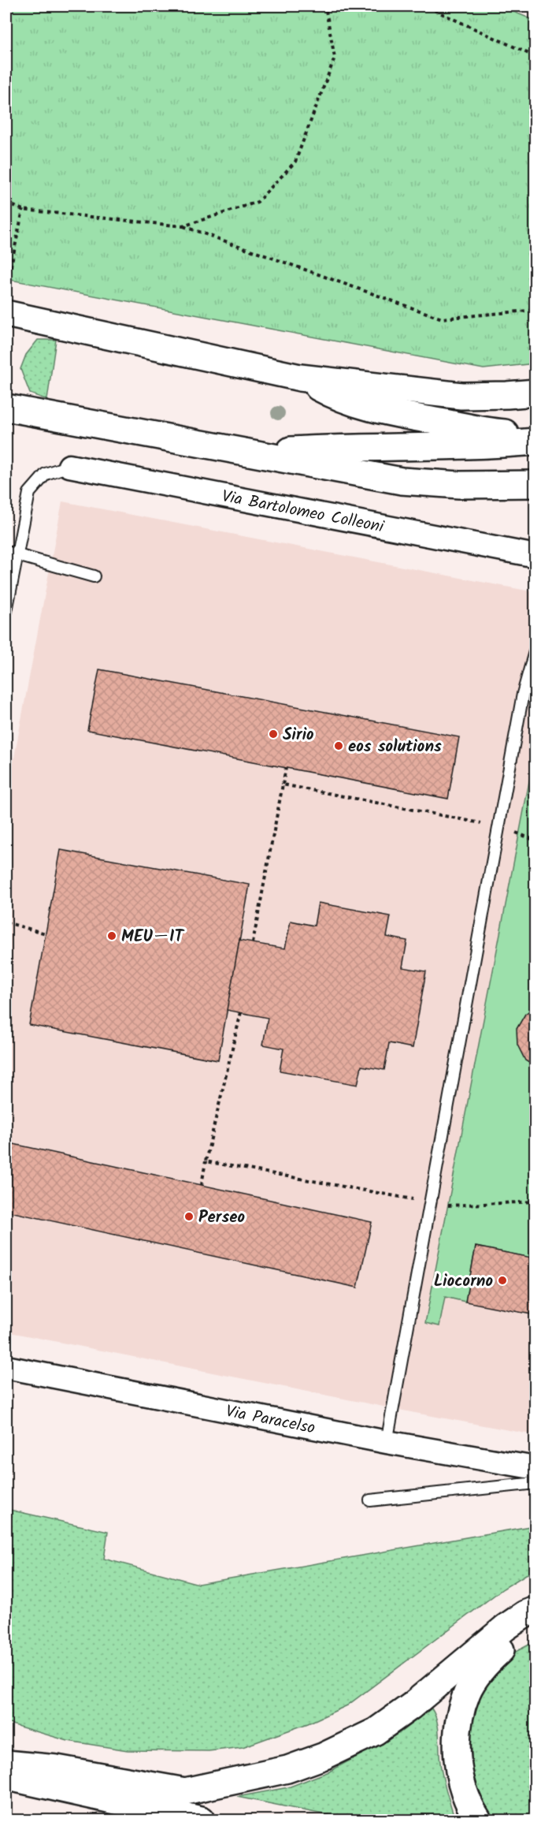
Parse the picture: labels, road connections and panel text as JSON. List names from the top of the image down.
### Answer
{
  "streets": {
    "street": ["Via Bartolomeo Colleoni", "Via Paracelso"]
  },
  "places": [
    "Sirio",
    "eos solutions",
    "MEUーIT",
    "Perseo",
    "Liocorno"
  ]
}
